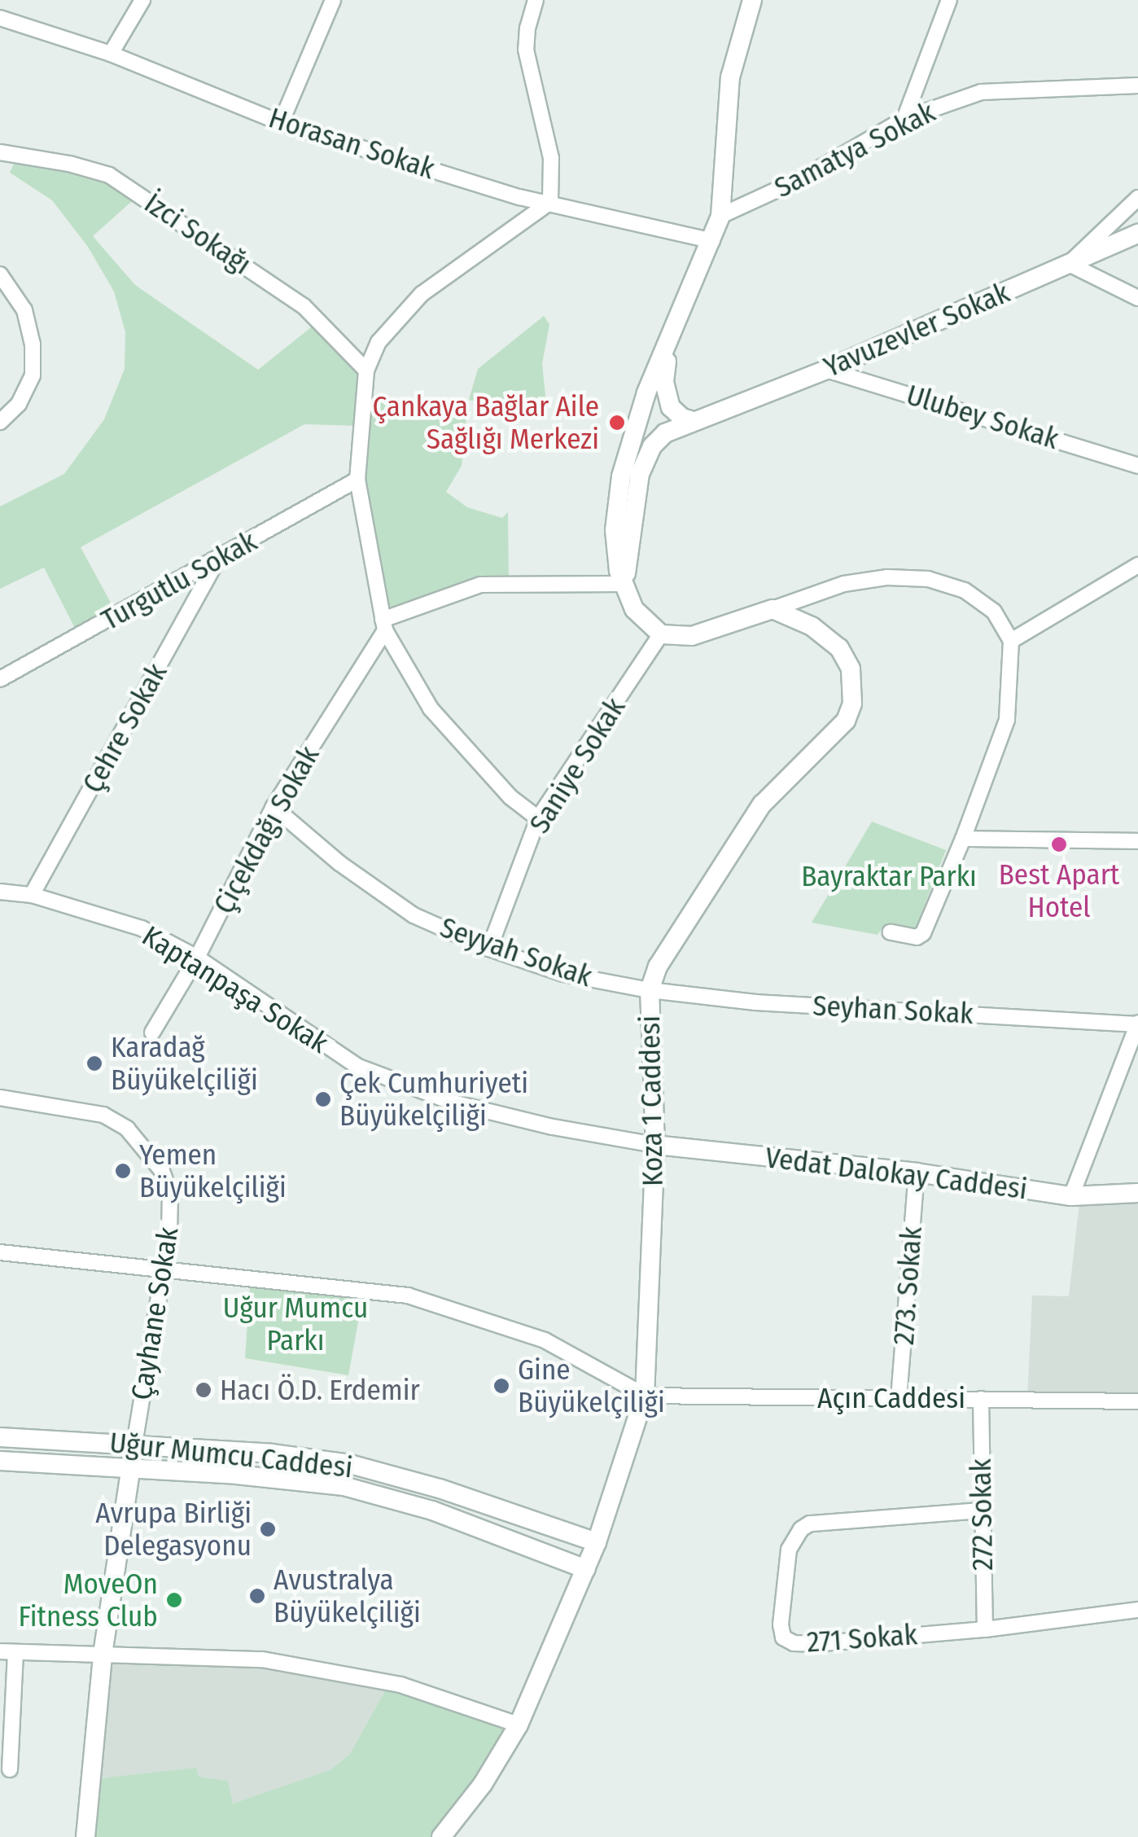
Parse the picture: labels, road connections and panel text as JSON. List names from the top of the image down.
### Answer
{
  "streets": {
    "main road": [
      "Yavuzevler Sokak",
      "Koza 1 Caddesi",
      "Vedat Dalokay Caddesi",
      "Çayhane Sokak",
      "Uğur Mumcu Caddesi"
    ],
    "street": [
      "Horasan Sokak",
      "Samatya Sokak",
      "İzci Sokağı",
      "Ulubey Sokak",
      "Turgutlu Sokak",
      "Çehre Sokak",
      "Saniye Sokak",
      "Çiçekdağı Sokak",
      "Seyyah Sokak",
      "Kaptanpaşa Sokak",
      "Seyhan Sokak",
      "273. Sokak",
      "Açın Caddesi",
      "272 Sokak",
      "271 Sokak"
    ]
  },
  "crossings": [
    ["Yavuzevler Sokak", "Ulubey Sokak"],
    ["Turgutlu Sokak", "Çehre Sokak"],
    ["Çehre Sokak", "Kaptanpaşa Sokak"],
    ["Saniye Sokak", "Seyyah Sokak"],
    ["Çiçekdağı Sokak", "Seyyah Sokak"],
    ["Çiçekdağı Sokak", "Kaptanpaşa Sokak"],
    ["Seyyah Sokak", "Seyhan Sokak"],
    ["Seyyah Sokak", "Koza 1 Caddesi"],
    ["Kaptanpaşa Sokak", "Koza 1 Caddesi"],
    ["Kaptanpaşa Sokak", "Vedat Dalokay Caddesi"],
    ["Seyhan Sokak", "Koza 1 Caddesi"],
    ["Koza 1 Caddesi", "Vedat Dalokay Caddesi"],
    ["Koza 1 Caddesi", "Açın Caddesi"],
    ["Koza 1 Caddesi", "Uğur Mumcu Caddesi"],
    ["Vedat Dalokay Caddesi", "273. Sokak"],
    ["273. Sokak", "Açın Caddesi"],
    ["Çayhane Sokak", "Uğur Mumcu Caddesi"],
    ["Açın Caddesi", "272 Sokak"],
    ["272 Sokak", "271 Sokak"]
  ],
  "parks": ["Bayraktar Parkı", "Uğur Mumcu Parkı"],
  "places": [
    "Çankaya Bağlar Aile Sağlığı Merkezi",
    "Best Apart Hotel",
    "Karadağ Büyükelçiliği",
    "Çek Cumhuriyeti Büyükelçiliği",
    "Yemen Büyükelçiliği",
    "Gine Büyükelçiliği",
    "Hacı Ö.D. Erdemir",
    "Avrupa Birliği Delegasyonu",
    "Avustralya Büyükelçiliği",
    "MoveOn Fitness Club"
  ]
}
